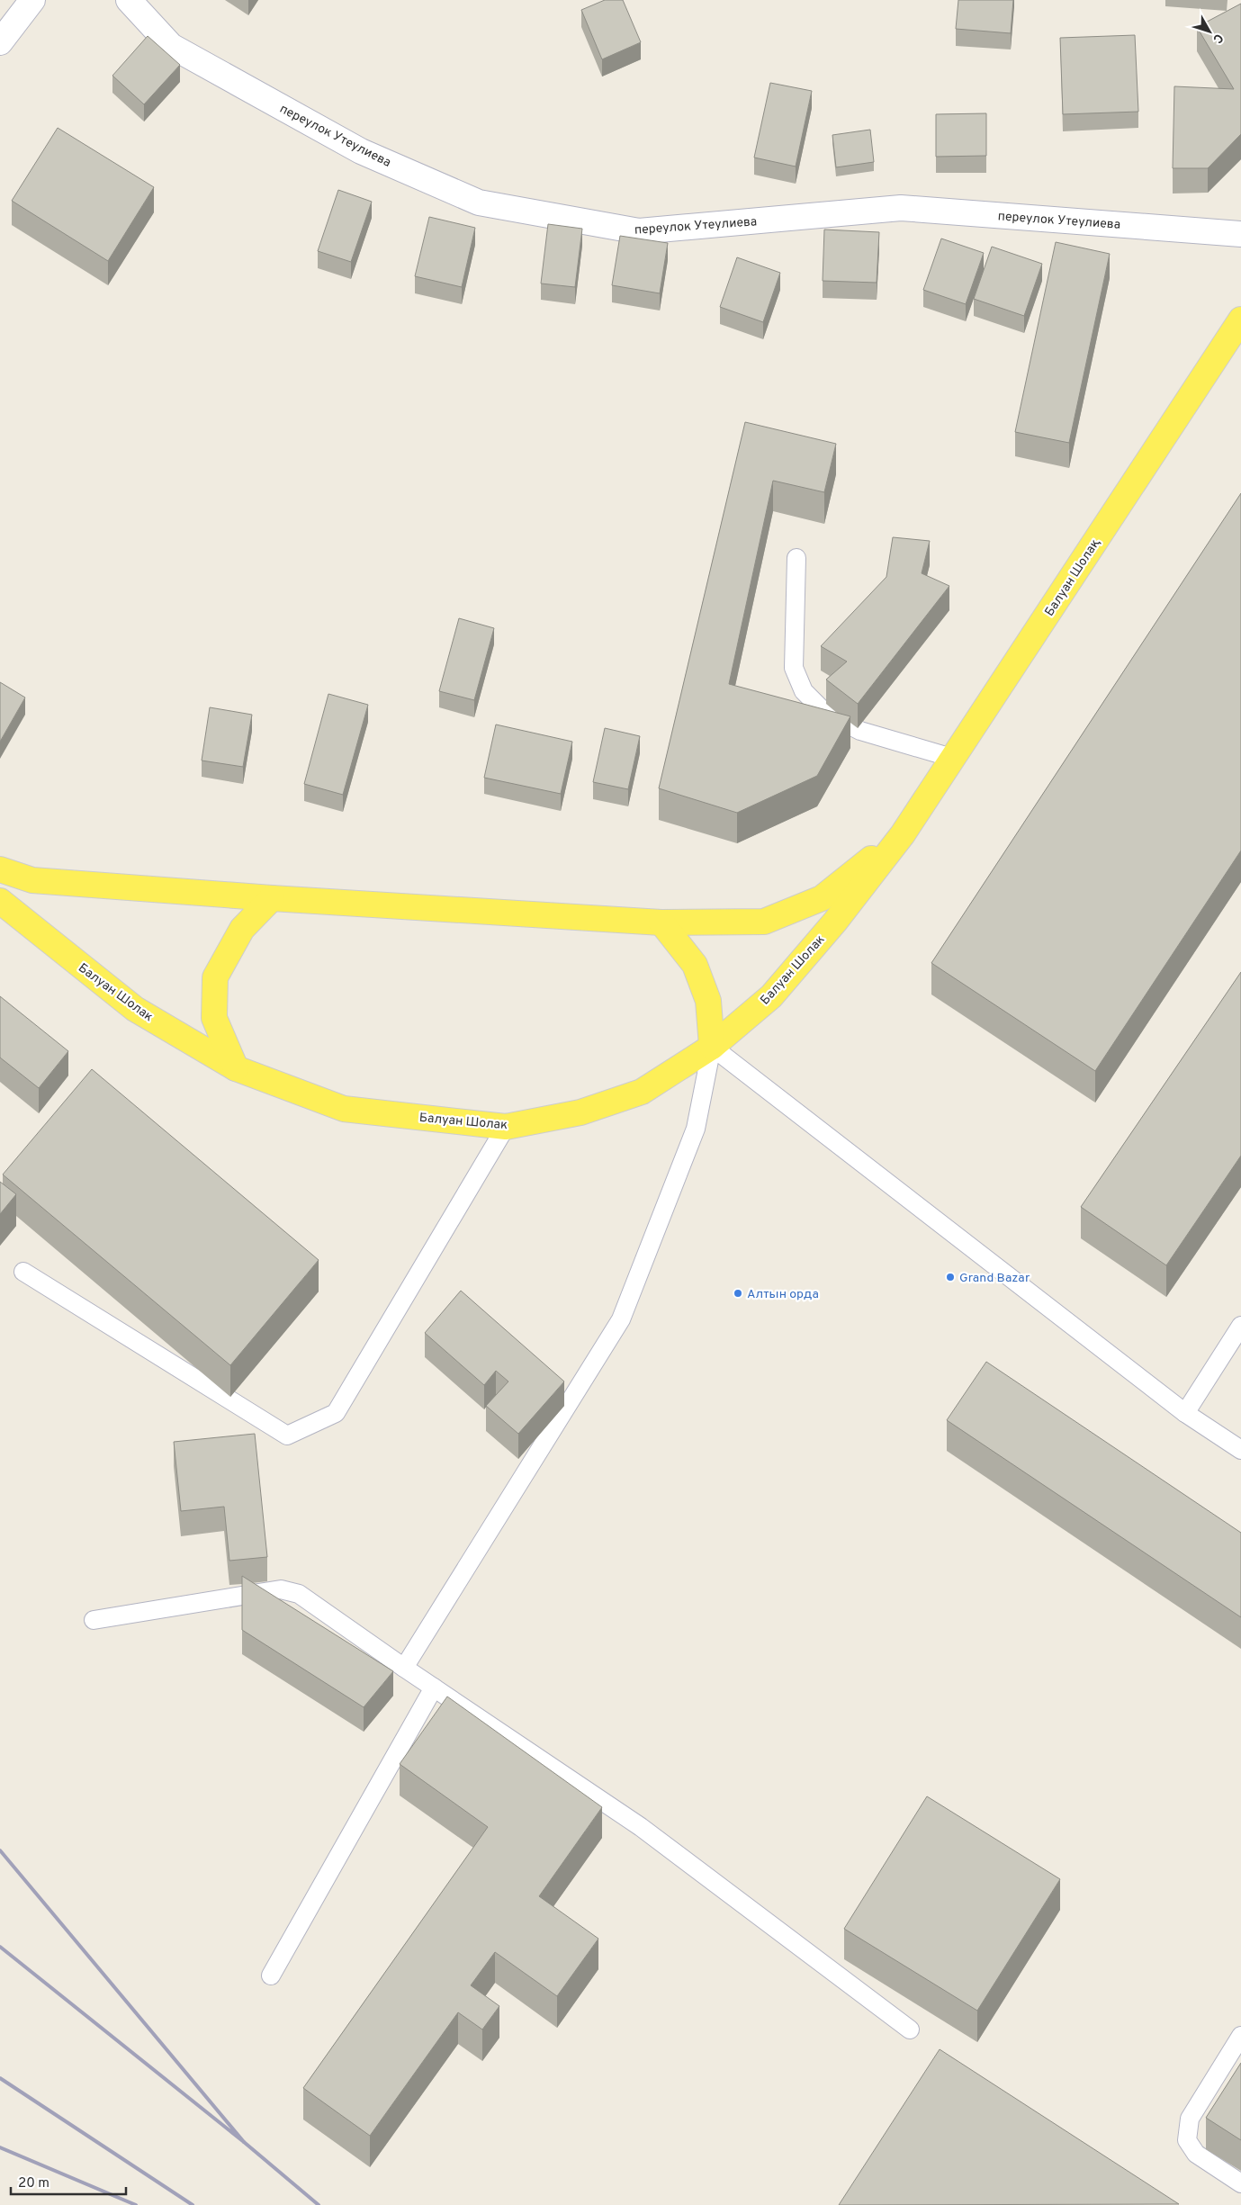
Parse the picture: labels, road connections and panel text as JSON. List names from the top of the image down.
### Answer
{
  "streets": {
    "main road": ["Балуан Шолақ", "Балуан Шолак"],
    "street": ["переулок Утеулиева"]
  },
  "crossings": [
    ["Балуан Шолақ", "Балуан Шолак"]
  ],
  "places": ["Grand Bazar", "Алтын орда"],
  "scale_bar": "20 m",
  "north": "bottom right"
}
